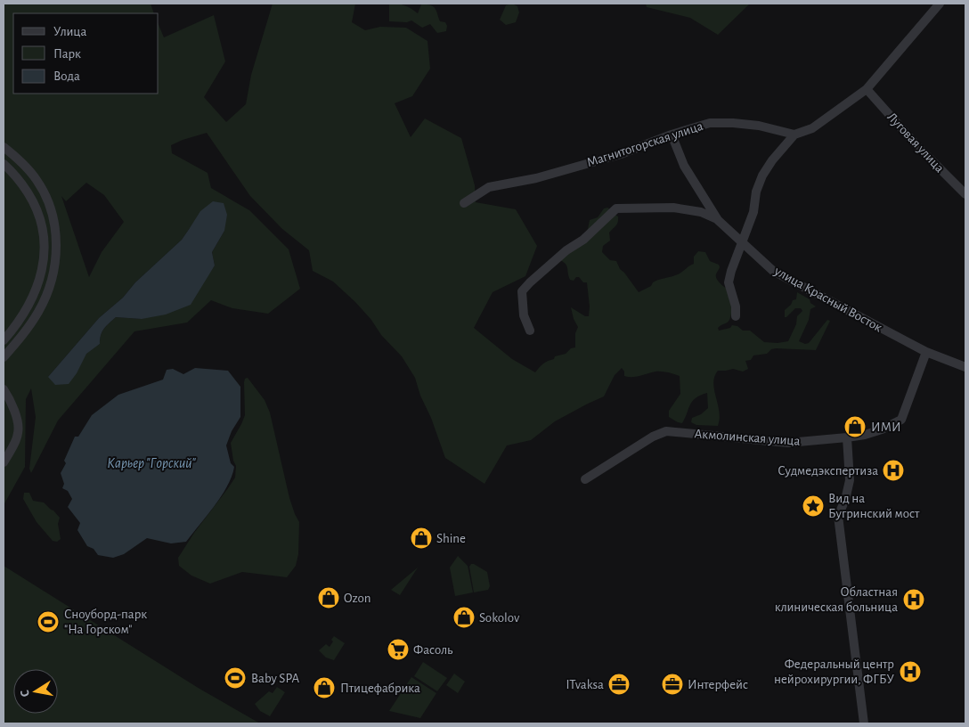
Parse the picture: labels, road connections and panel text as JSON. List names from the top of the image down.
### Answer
{
  "streets": {
    "street": [
      "Луговая улица",
      "Магнитогорская улица",
      "улица Красный Восток",
      "Акмолинская улица"
    ]
  },
  "crossings": [
    ["Магнитогорская улица", "улица Красный Восток"],
    ["улица Красный Восток", "Акмолинская улица"]
  ],
  "water": ["Карьер \"Горский\""],
  "places": {
    "shop": [
      "ИМИ",
      "Shine",
      "Ozon",
      "Sokolov",
      "Птицефабрика"
    ],
    "hospital": ["Судмедэкспертиза", "Областная клиническая больница", "Федеральный центр нейрохирургии, ФГБУ"],
    "place": ["Вид на Бугринский мост"],
    "sports": ["Сноуборд-парк \"На Горском\"", "Baby SPA"],
    "supermarket": ["Фасоль"],
    "office": ["ITvaksa", "Интерфейс"]
  },
  "legend": ["Улица", "Парк", "Вода"],
  "north": "left"
}
